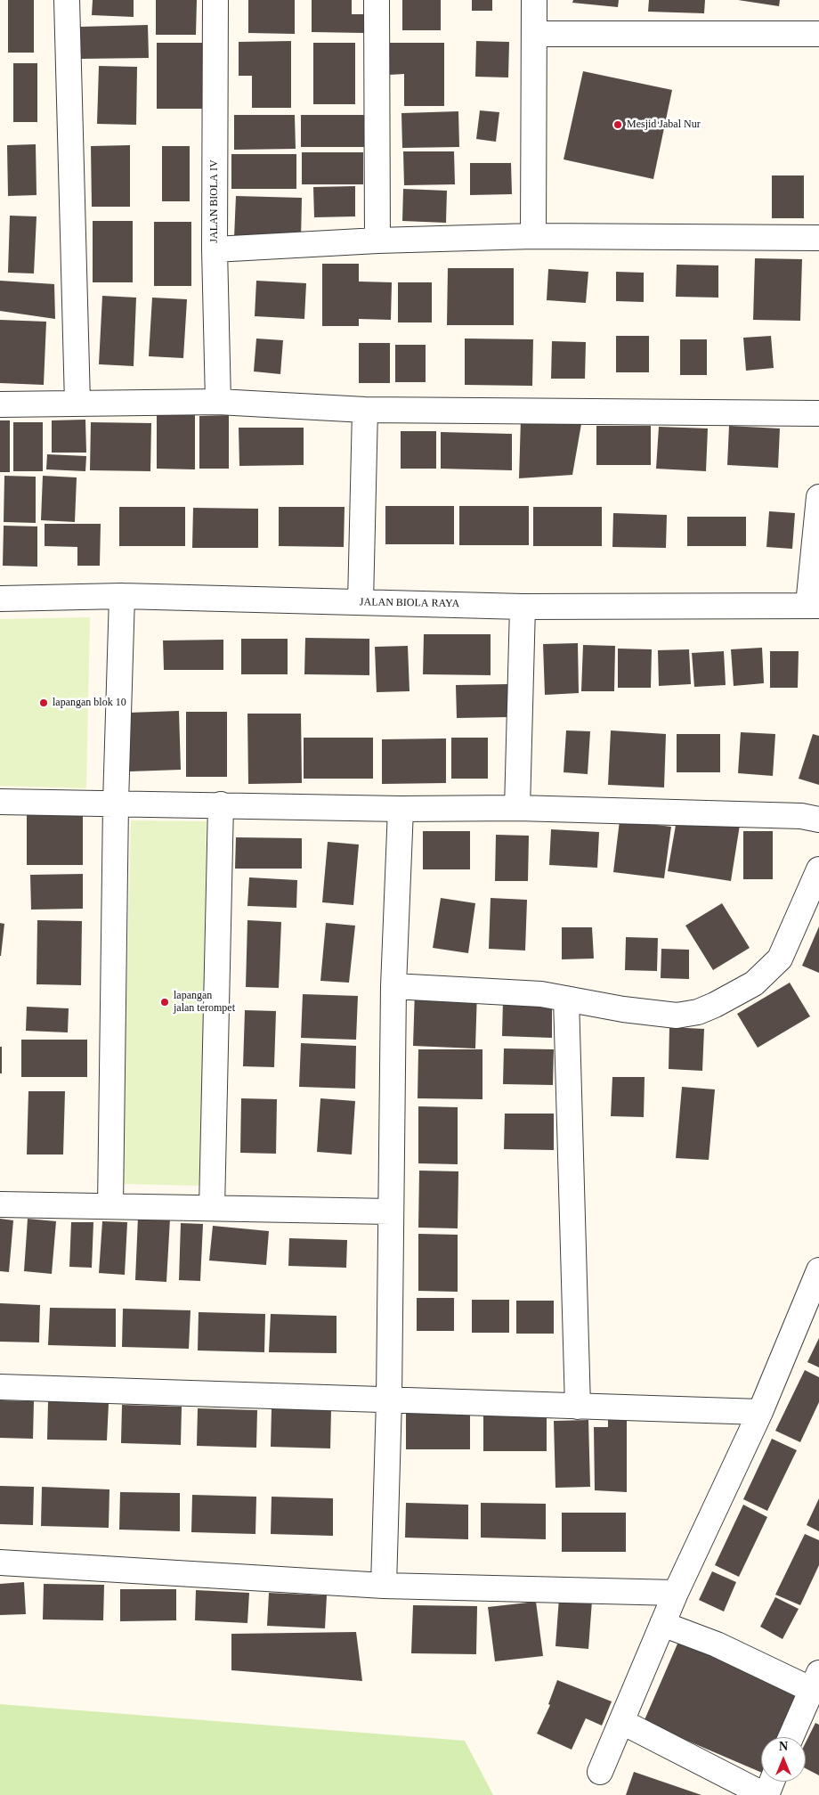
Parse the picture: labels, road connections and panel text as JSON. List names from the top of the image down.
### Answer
{
  "streets": {
    "street": ["JALAN BIOLA IV", "JALAN BIOLA RAYA"]
  },
  "places": ["Mesjid Jabal Nur", "lapangan blok 10", "lapangan jalan terompet"],
  "north": "top"
}
